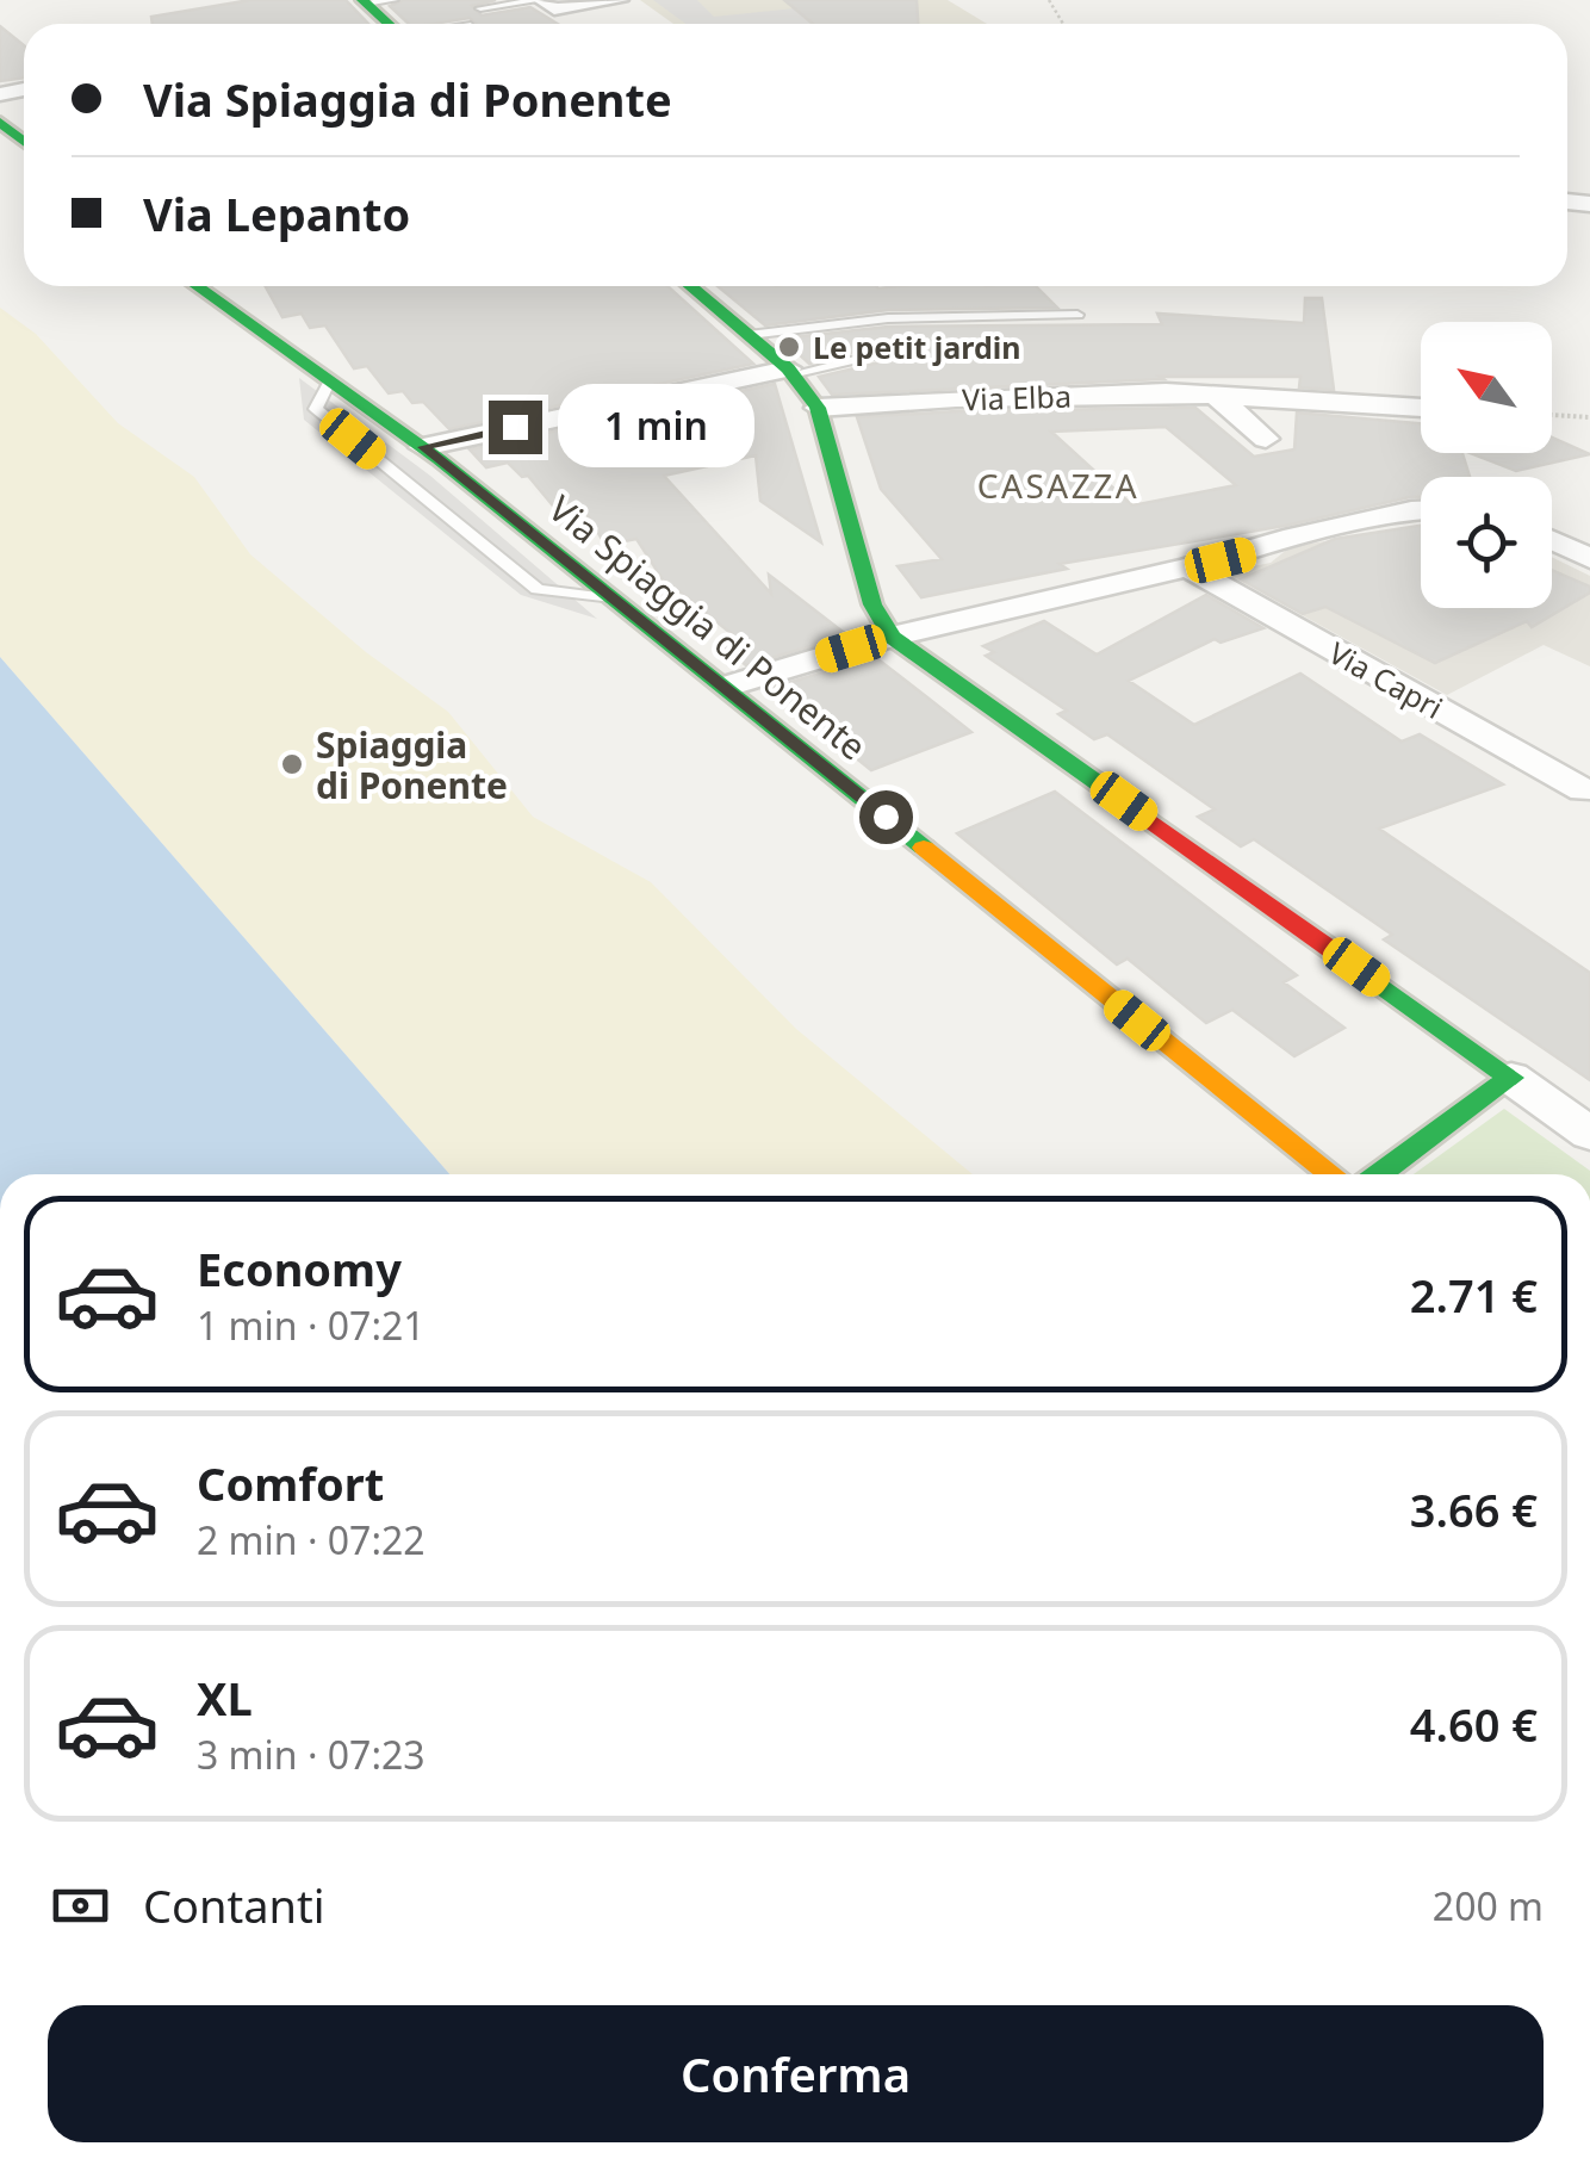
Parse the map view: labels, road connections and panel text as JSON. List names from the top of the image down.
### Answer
{
  "streets": {
    "street": ["Via Elba", "Via Spiaggia di Ponente", "Via Capri"]
  },
  "districts": ["CASAZZA"],
  "places": ["Le petit jardin", "Spiaggia di Ponente"],
  "north": "top left",
  "page": {
    "banner": ["Via Spiaggia di Ponente", "Via Lepanto"],
    "bubble": "1 min",
    "list": [
      {
        "name": "Economy",
        "note": "1 min · 07:21",
        "value": "2.71 €"
      },
      {
        "name": "Comfort",
        "note": "2 min · 07:22",
        "value": "3.66 €"
      },
      {
        "name": "XL",
        "note": "3 min · 07:23",
        "value": "4.60 €"
      }
    ],
    "pay": ["Contanti", "200 m"],
    "buttons": "Conferma"
  }
}
